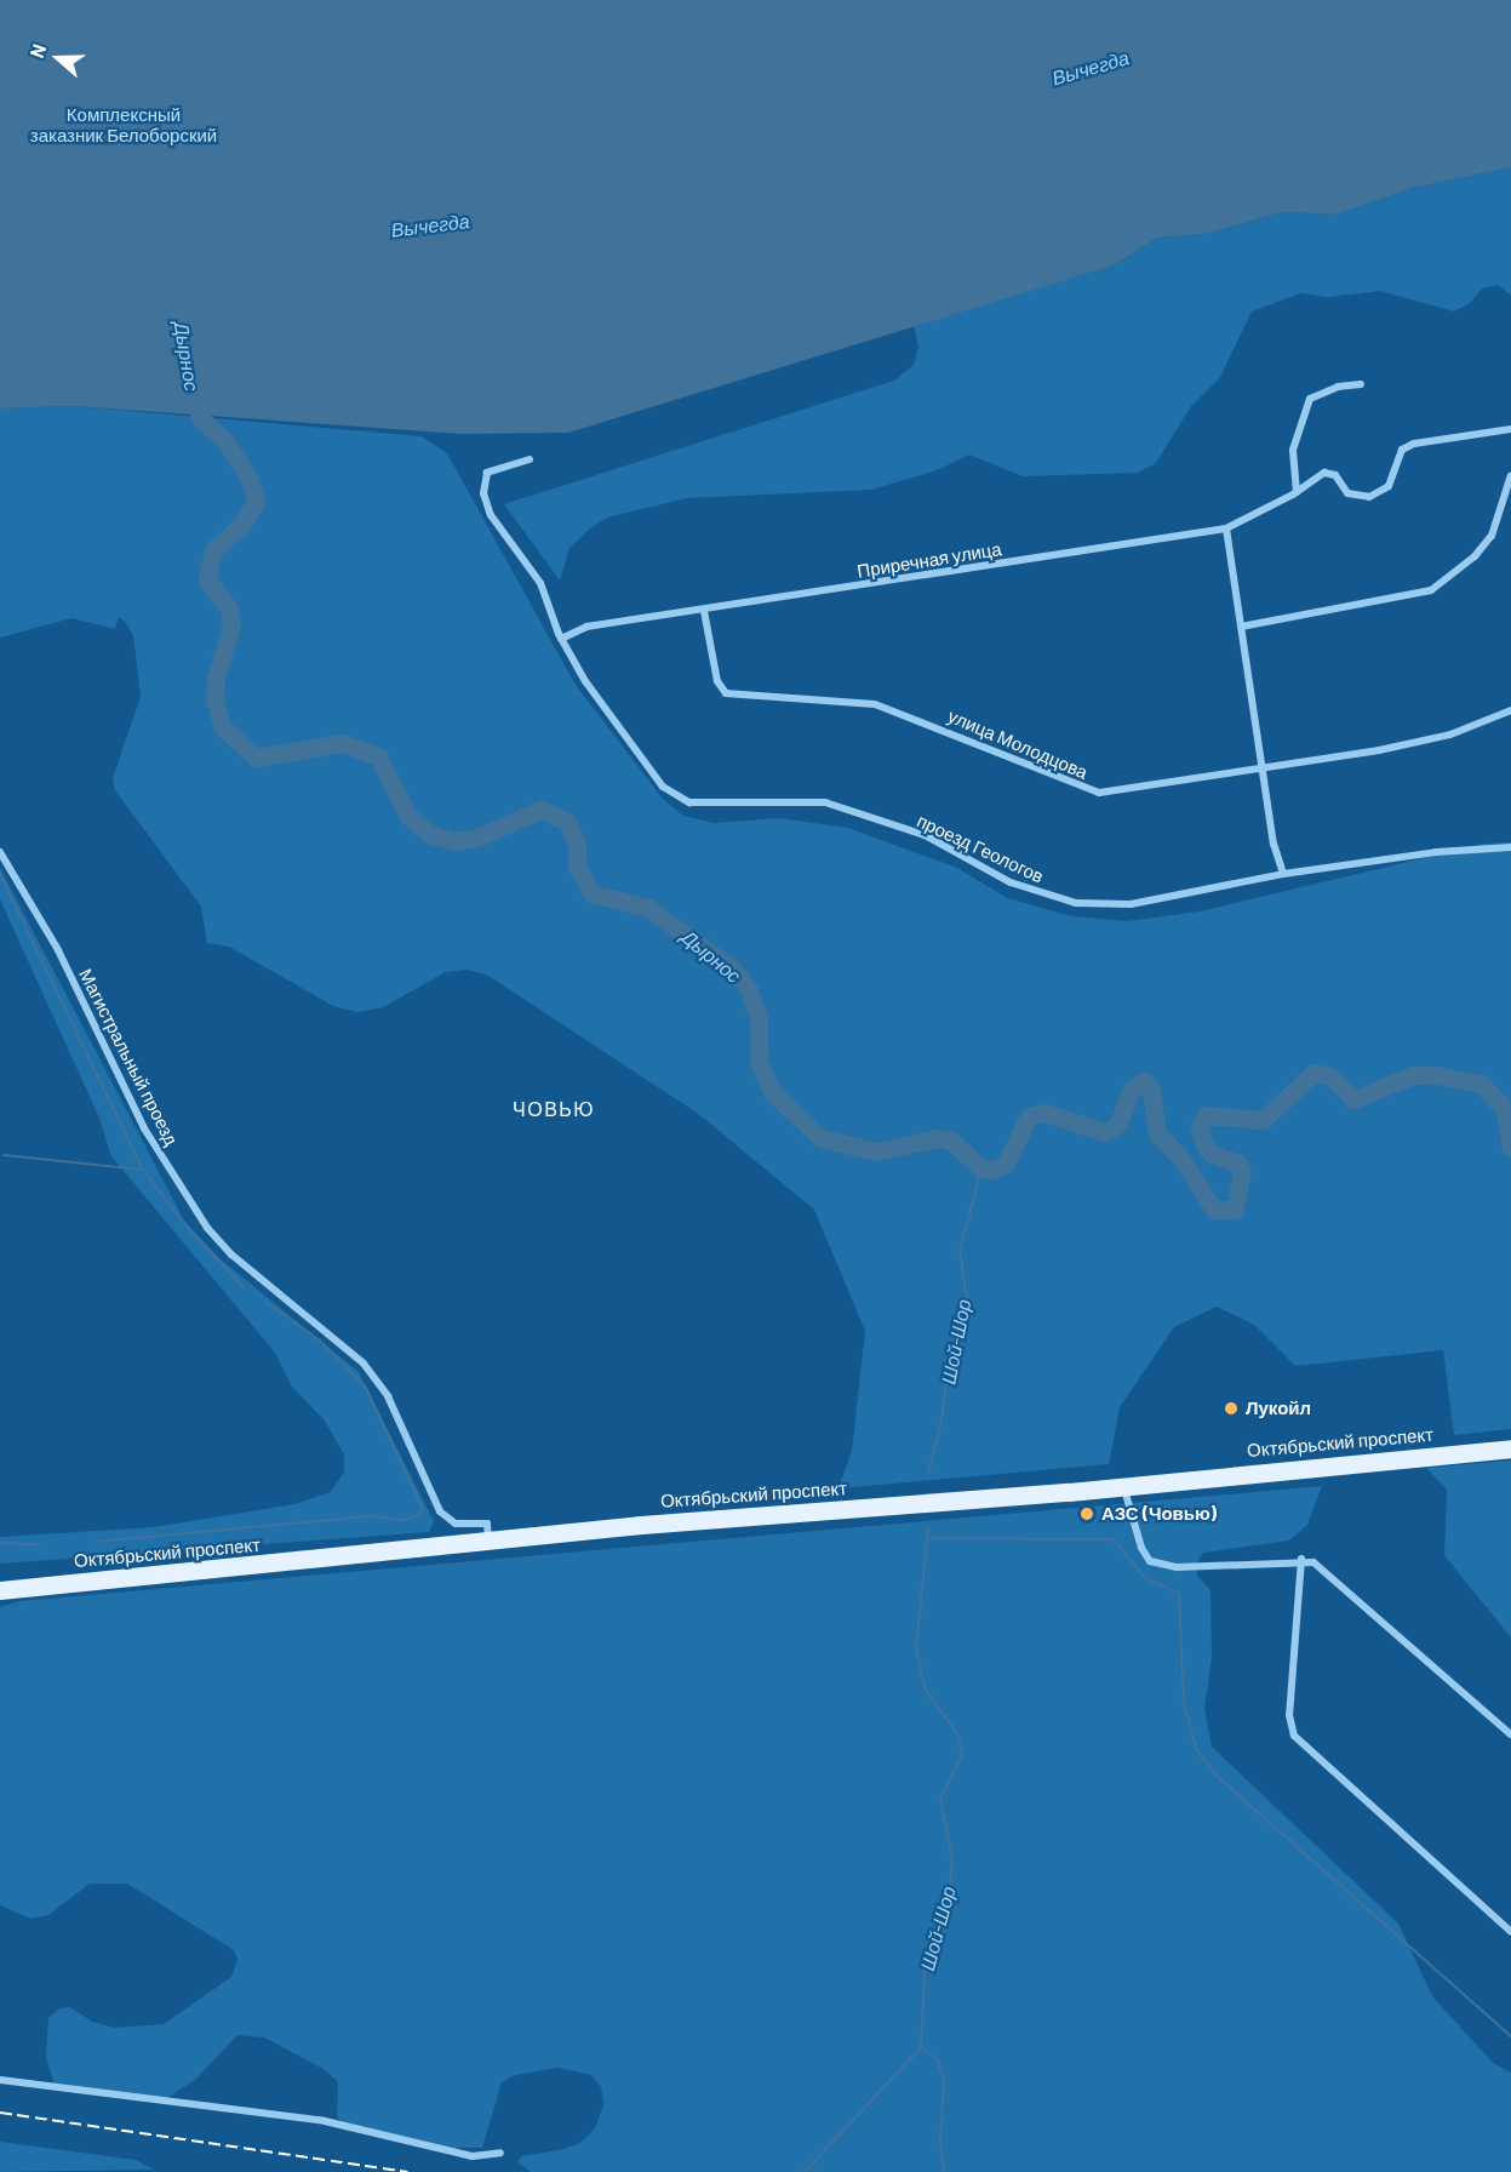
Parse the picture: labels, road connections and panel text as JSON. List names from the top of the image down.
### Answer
{
  "streets": {
    "main road": ["Октябрьский проспект"],
    "street": [
      "Приречная улица",
      "улица Молодцова",
      "проезд Геологов",
      "Магистральный проезд"
    ]
  },
  "crossings": [
    ["Приречная улица", "улица Молодцова"],
    ["Приречная улица", "проезд Геологов"],
    ["Магистральный проезд", "Октябрьский проспект"]
  ],
  "districts": ["ЧОВЬЮ"],
  "water": ["Вычегда", "Дырнос", "Шой-Шор"],
  "parks": ["Комплексный заказник Белоборский"],
  "places": ["Лукойл", "АЗС (Човью)"],
  "north": "left"
}
